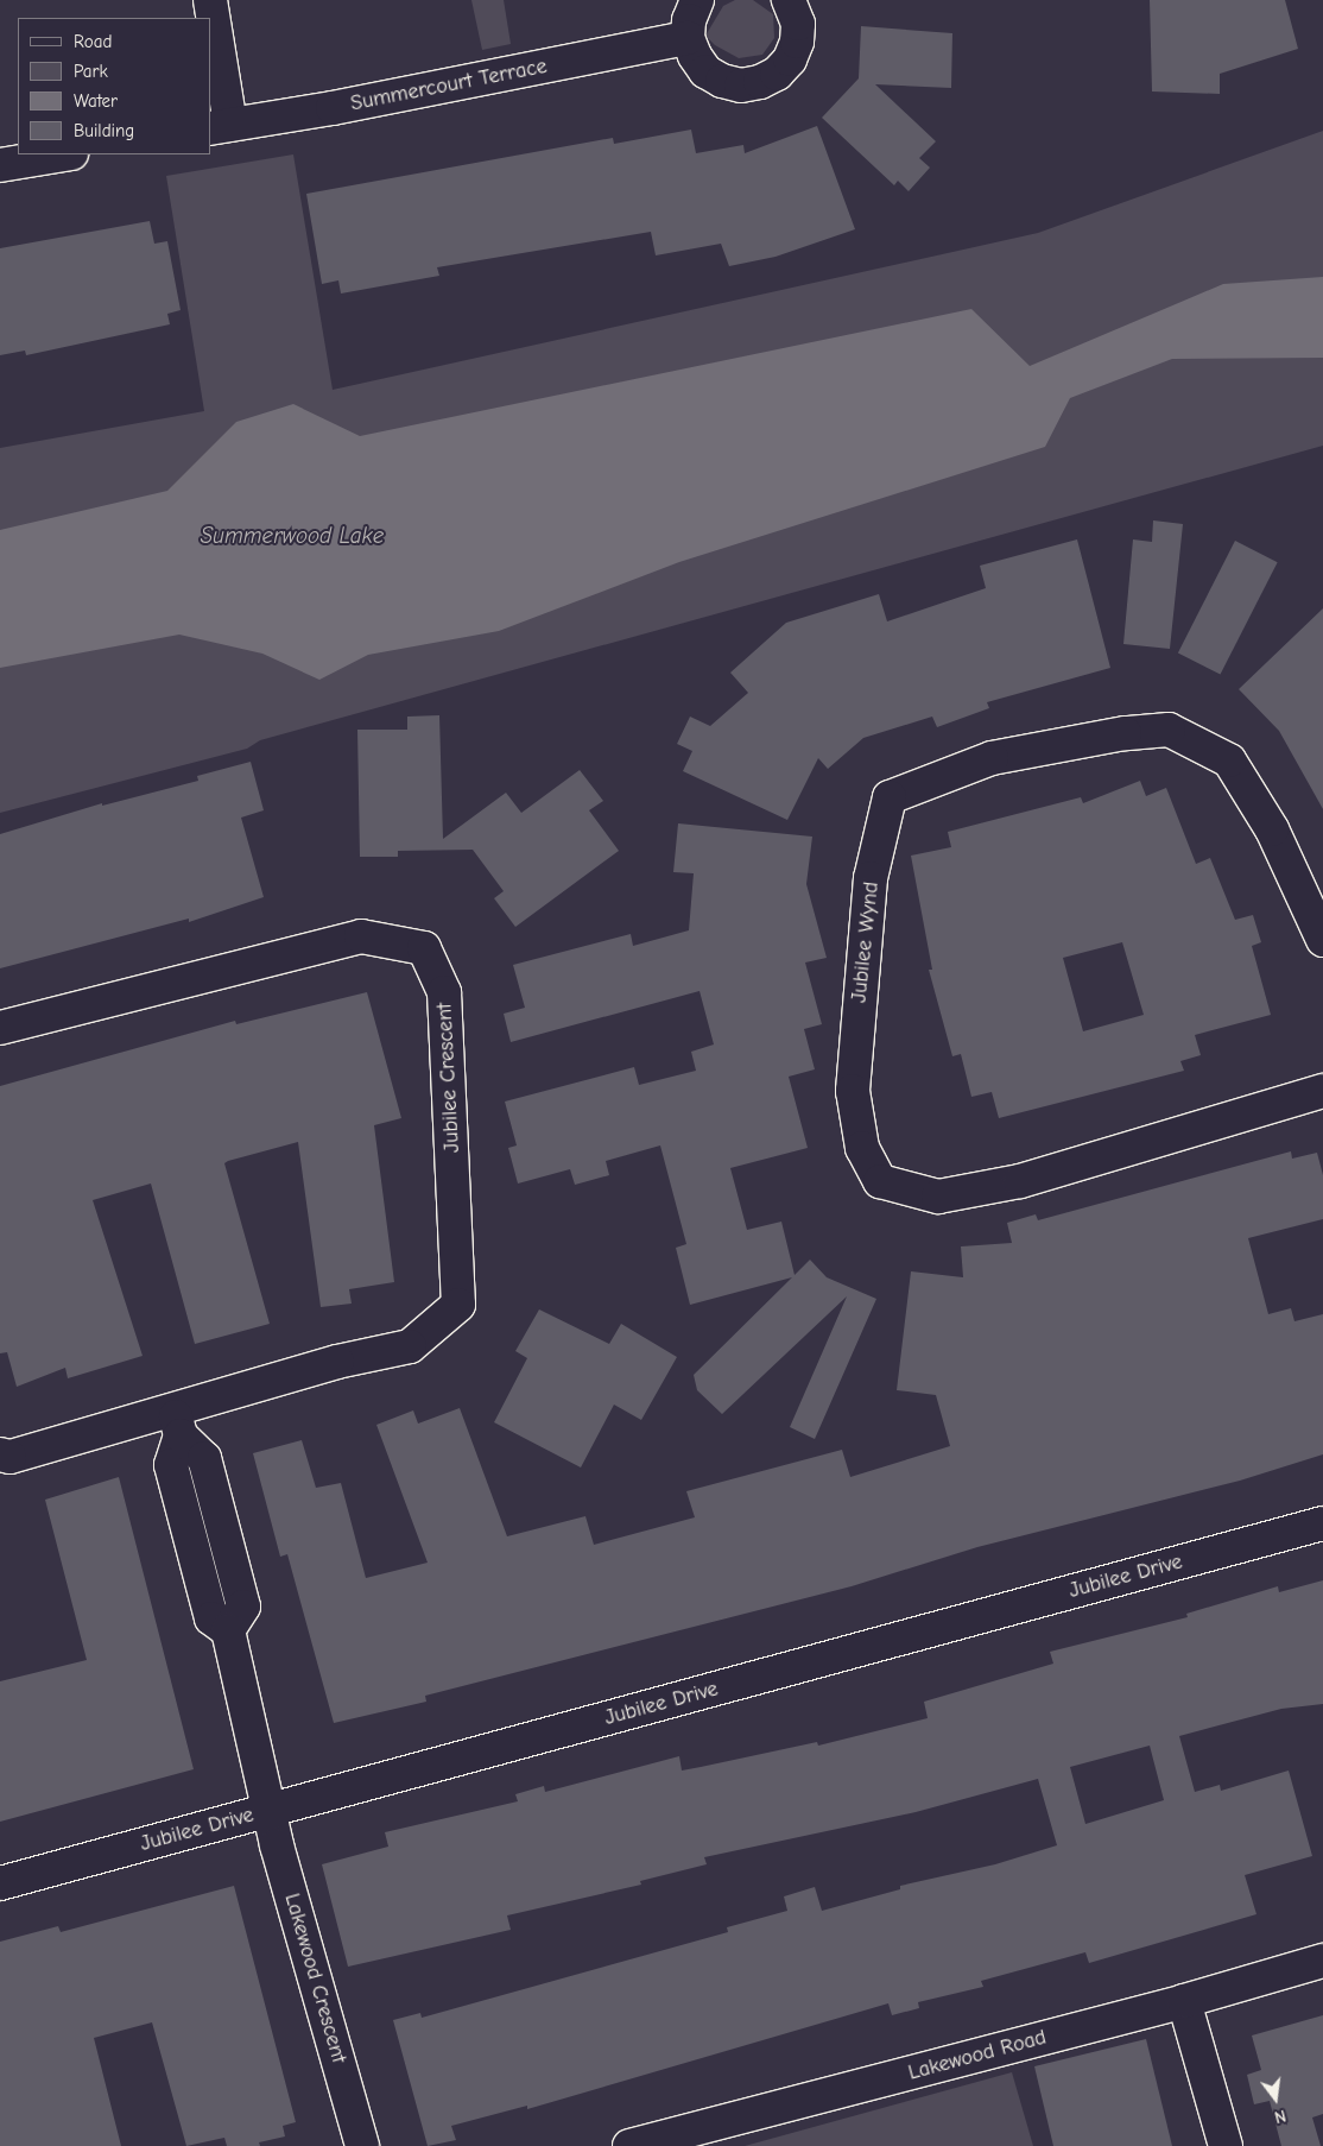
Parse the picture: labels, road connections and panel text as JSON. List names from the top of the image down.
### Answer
{
  "streets": {
    "street": [
      "Summercourt Terrace",
      "Jubilee Wynd",
      "Jubilee Crescent",
      "Jubilee Drive",
      "Lakewood Crescent",
      "Lakewood Road"
    ]
  },
  "crossings": [
    ["Jubilee Drive", "Lakewood Crescent"]
  ],
  "water": ["Summerwood Lake"],
  "legend": [
    "Road",
    "Park",
    "Water",
    "Building"
  ],
  "north": "bottom"
}
